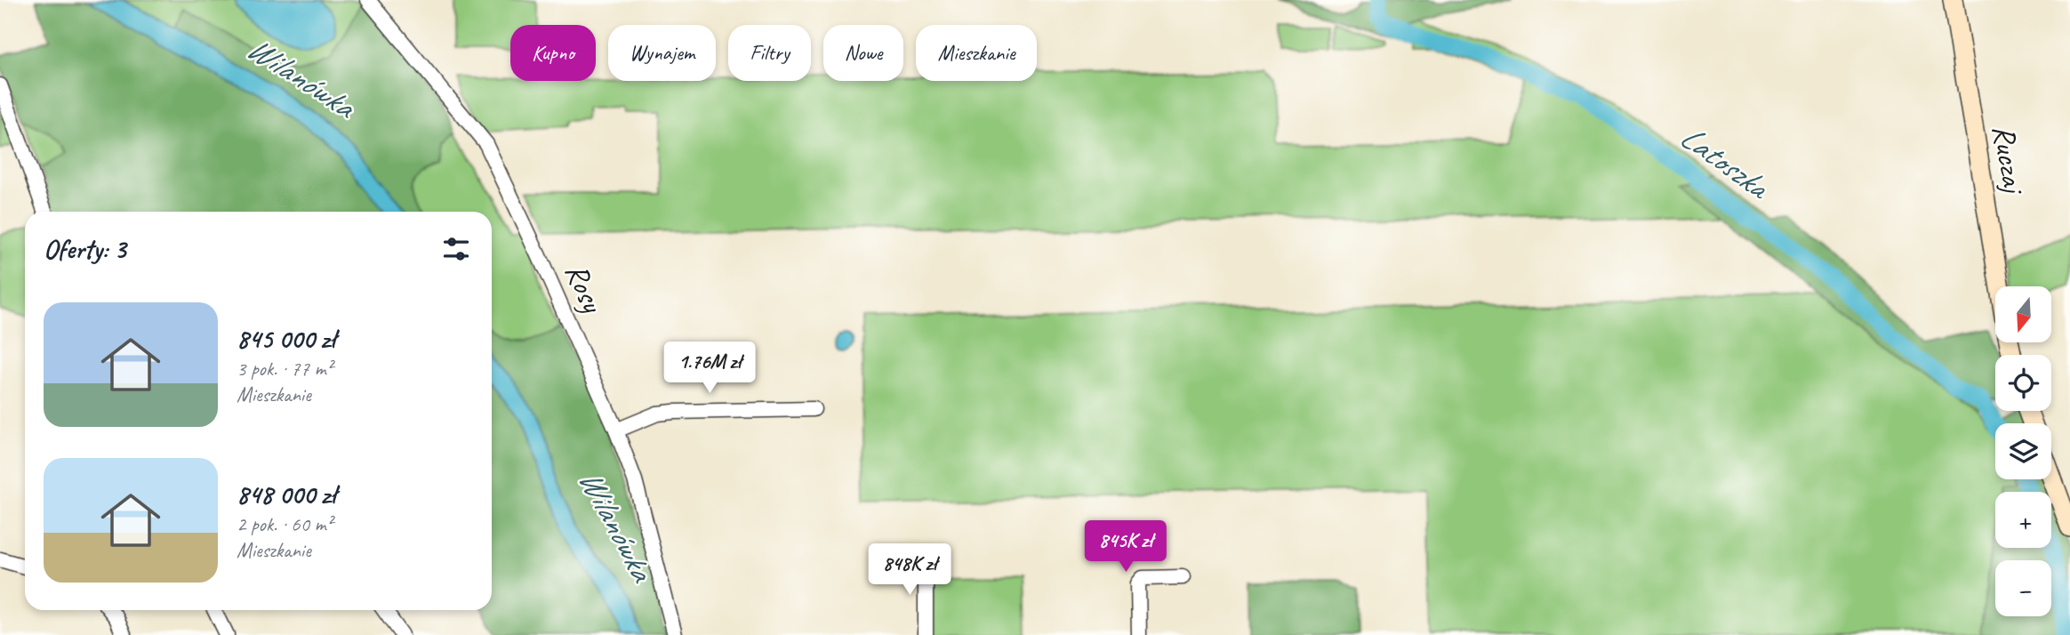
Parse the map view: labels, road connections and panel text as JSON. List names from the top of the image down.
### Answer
{
  "streets": {
    "street": ["Ruczaj", "Rosy"]
  },
  "water": ["Wilanówka", "Latoszka"],
  "north": "bottom",
  "page": {
    "chip": [
      "Kupno",
      "Wynajem",
      "Filtry",
      "Nowe",
      "Mieszkanie"
    ],
    "heading": "Oferty: 3",
    "map_buttons": ["+", "−"],
    "list": [
      {
        "name": "845 000 zł",
        "note": "3 pok. · 77 m² · Mieszkanie"
      },
      {
        "name": "848 000 zł",
        "note": "2 pok. · 60 m² · Mieszkanie"
      }
    ],
    "price": ["1.76M zł", "845K zł", "848K zł"]
  }
}
